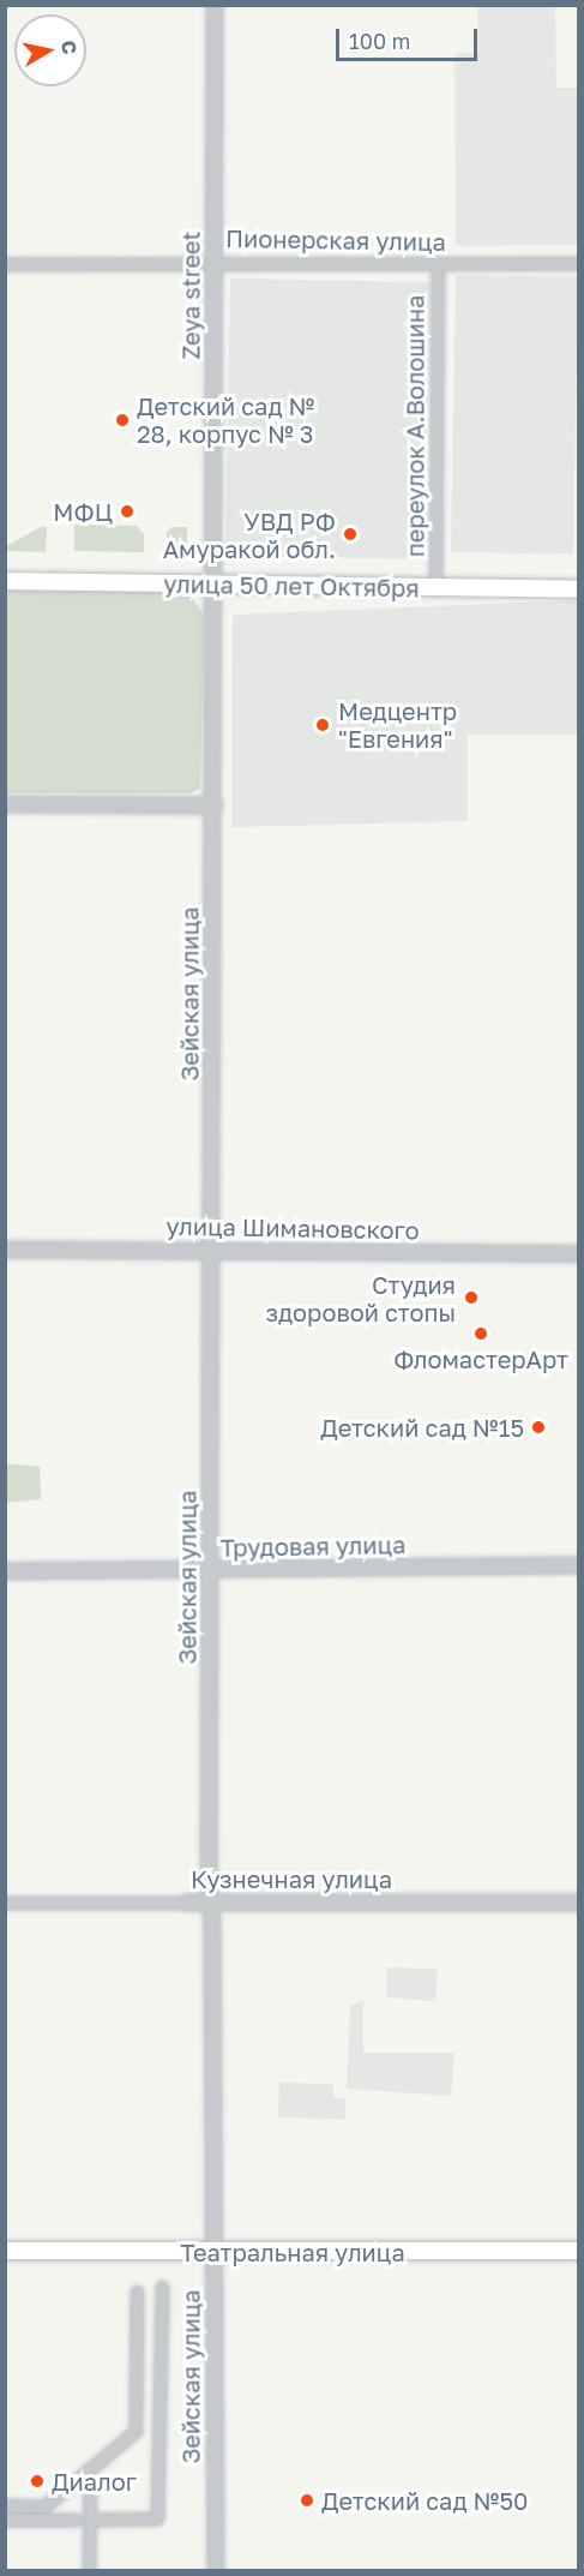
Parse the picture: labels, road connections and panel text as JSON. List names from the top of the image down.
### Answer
{
  "streets": {
    "main road": ["улица 50 лет Октября", "Театральная улица"],
    "street": [
      "Пионерская улица",
      "Zeya street",
      "переулок А.Волошина",
      "Зейская улица",
      "улица Шимановского",
      "Трудовая улица",
      "Кузнечная улица"
    ]
  },
  "crossings": [
    ["Пионерская улица", "Zeya street"],
    ["Пионерская улица", "переулок А.Волошина"],
    ["Zeya street", "улица 50 лет Октября"],
    ["Zeya street", "Зейская улица"],
    ["переулок А.Волошина", "улица 50 лет Октября"],
    ["улица 50 лет Октября", "Зейская улица"],
    ["Зейская улица", "улица Шимановского"],
    ["Зейская улица", "Трудовая улица"],
    ["Зейская улица", "Кузнечная улица"],
    ["Зейская улица", "Театральная улица"]
  ],
  "places": [
    "Детский сад № 28, корпус № 3",
    "МФЦ",
    "УВД РФ Амуракой обл.",
    "Медцентр \"Евгения\"",
    "Студия здоровой стопы",
    "ФломастерАрт",
    "Детский сад №15",
    "Диалог",
    "Детский сад №50"
  ],
  "scale_bar": "100 m",
  "north": "right"
}
